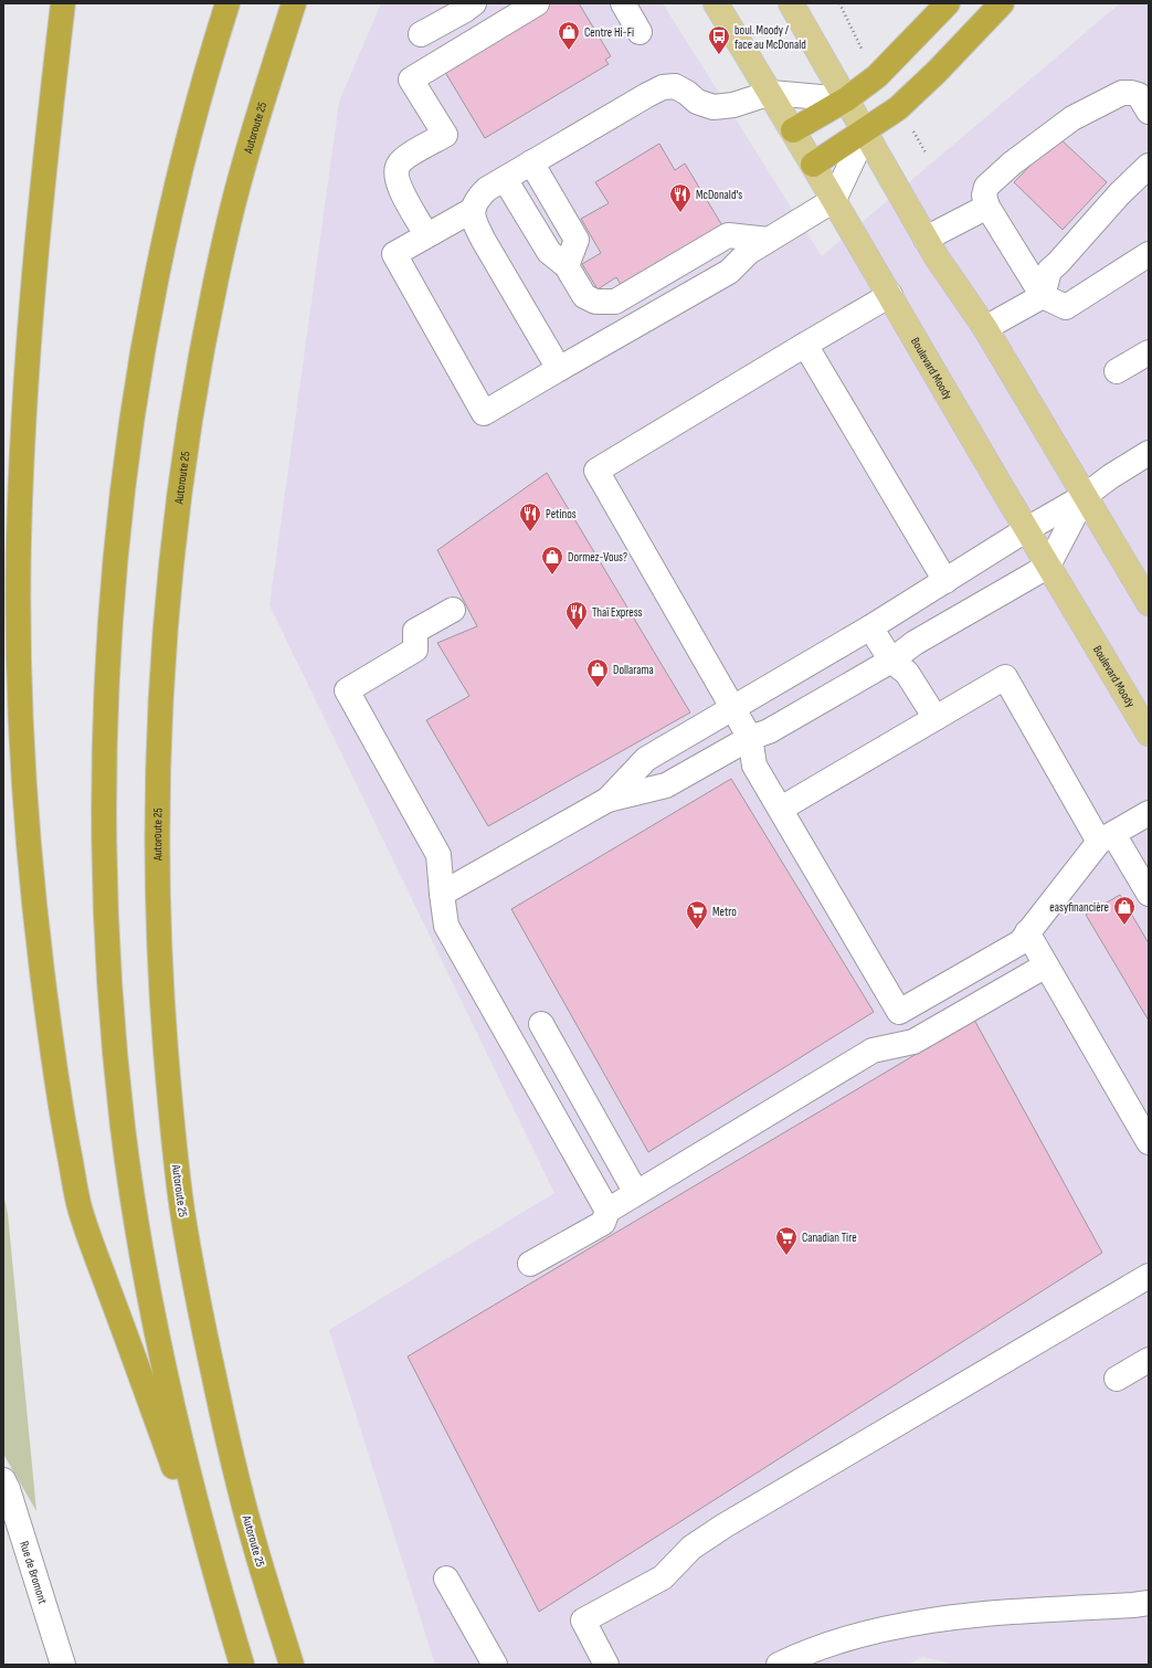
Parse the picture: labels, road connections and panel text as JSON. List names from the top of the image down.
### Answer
{
  "streets": {
    "highway": ["Autoroute 25"],
    "main road": ["Boulevard Moody"],
    "street": ["Rue de Bromont"]
  },
  "places": {
    "shop": [
      "Centre Hi-Fi",
      "Dormez-Vous?",
      "Dollarama",
      "easyfinancière"
    ],
    "bus stop": ["boul. Moody / face au McDonald"],
    "restaurant": ["McDonald's", "Petinos", "Thaï Express"],
    "supermarket": ["Metro", "Canadian Tire"]
  }
}
